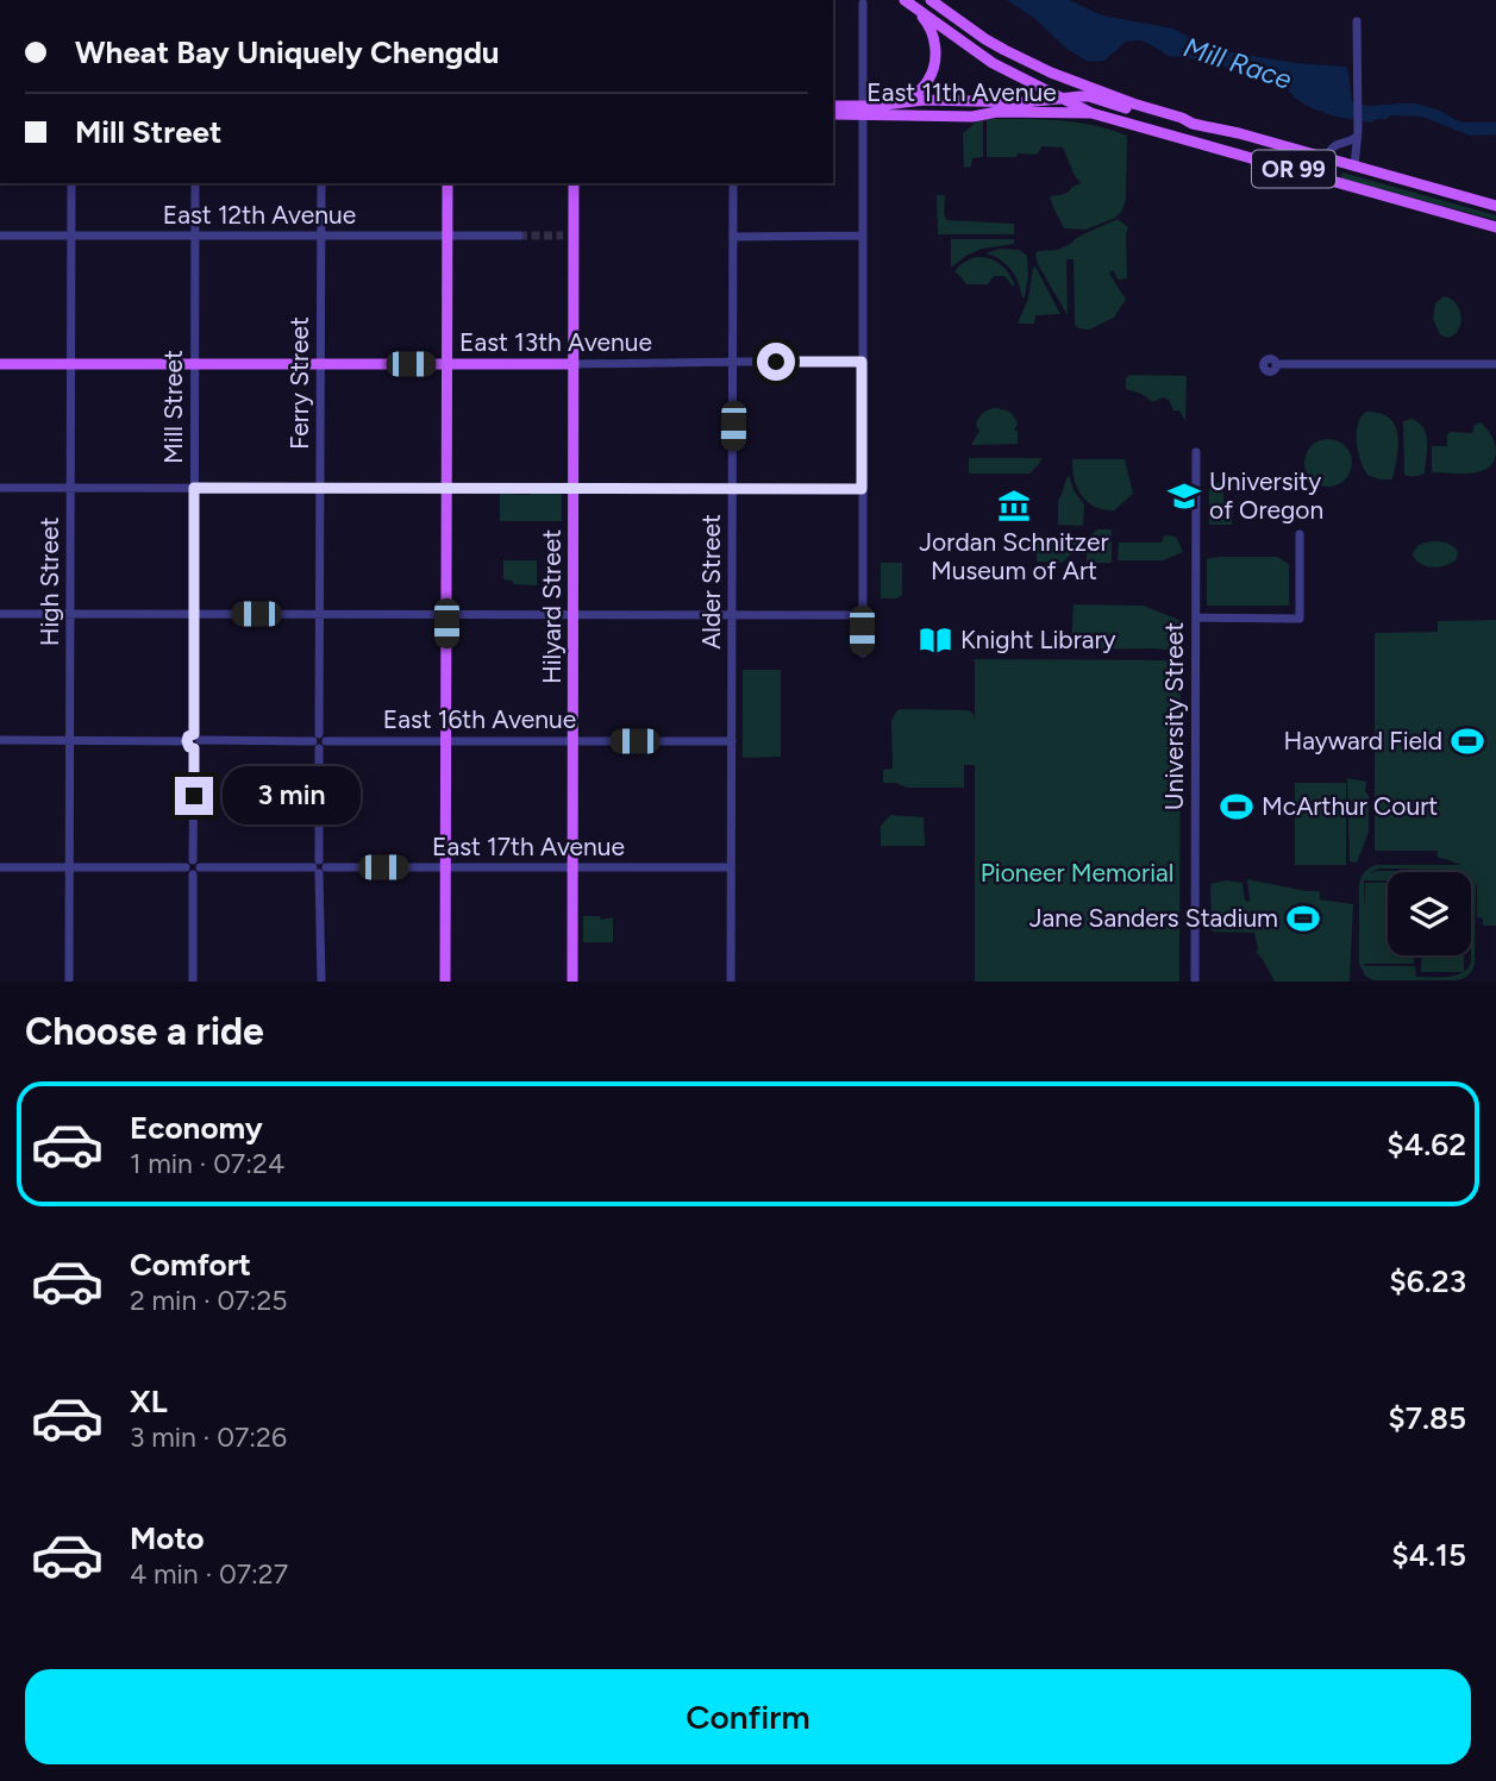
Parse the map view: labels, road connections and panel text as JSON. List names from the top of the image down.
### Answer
{
  "streets": {
    "main road": [
      "East 11th Avenue",
      "OR 99",
      "East 13th Avenue",
      "Hilyard Street"
    ],
    "street": [
      "East 12th Avenue",
      "Ferry Street",
      "Mill Street",
      "High Street",
      "Alder Street",
      "University Street",
      "East 16th Avenue",
      "East 17th Avenue"
    ]
  },
  "crossings": [
    ["East 11th Avenue", "OR 99"],
    ["East 12th Avenue", "Ferry Street"],
    ["East 12th Avenue", "Mill Street"],
    ["East 12th Avenue", "High Street"],
    ["East 13th Avenue", "Ferry Street"],
    ["East 13th Avenue", "Mill Street"],
    ["East 13th Avenue", "High Street"],
    ["East 13th Avenue", "Alder Street"],
    ["East 13th Avenue", "Hilyard Street"],
    ["Ferry Street", "East 16th Avenue"],
    ["Ferry Street", "East 17th Avenue"],
    ["Mill Street", "East 16th Avenue"],
    ["Mill Street", "East 17th Avenue"],
    ["High Street", "East 16th Avenue"],
    ["High Street", "East 17th Avenue"],
    ["Alder Street", "East 16th Avenue"],
    ["Alder Street", "East 17th Avenue"],
    ["Hilyard Street", "East 16th Avenue"],
    ["Hilyard Street", "East 17th Avenue"]
  ],
  "water": ["Mill Race"],
  "parks": ["Pioneer Memorial"],
  "places": {
    "school or university": ["University of Oregon"],
    "museum": ["Jordan Schnitzer Museum of Art"],
    "library": ["Knight Library"],
    "sports": ["Hayward Field", "McArthur Court", "Jane Sanders Stadium"]
  },
  "page": {
    "banner": ["Wheat Bay Uniquely Chengdu", "Mill Street"],
    "bubble": "3 min",
    "heading": "Choose a ride",
    "list": [
      {
        "name": "Economy",
        "note": "1 min · 07:24",
        "value": "$4.62"
      },
      {
        "name": "Comfort",
        "note": "2 min · 07:25",
        "value": "$6.23"
      },
      {
        "name": "XL",
        "note": "3 min · 07:26",
        "value": "$7.85"
      },
      {
        "name": "Moto",
        "note": "4 min · 07:27",
        "value": "$4.15"
      }
    ],
    "buttons": "Confirm"
  }
}
